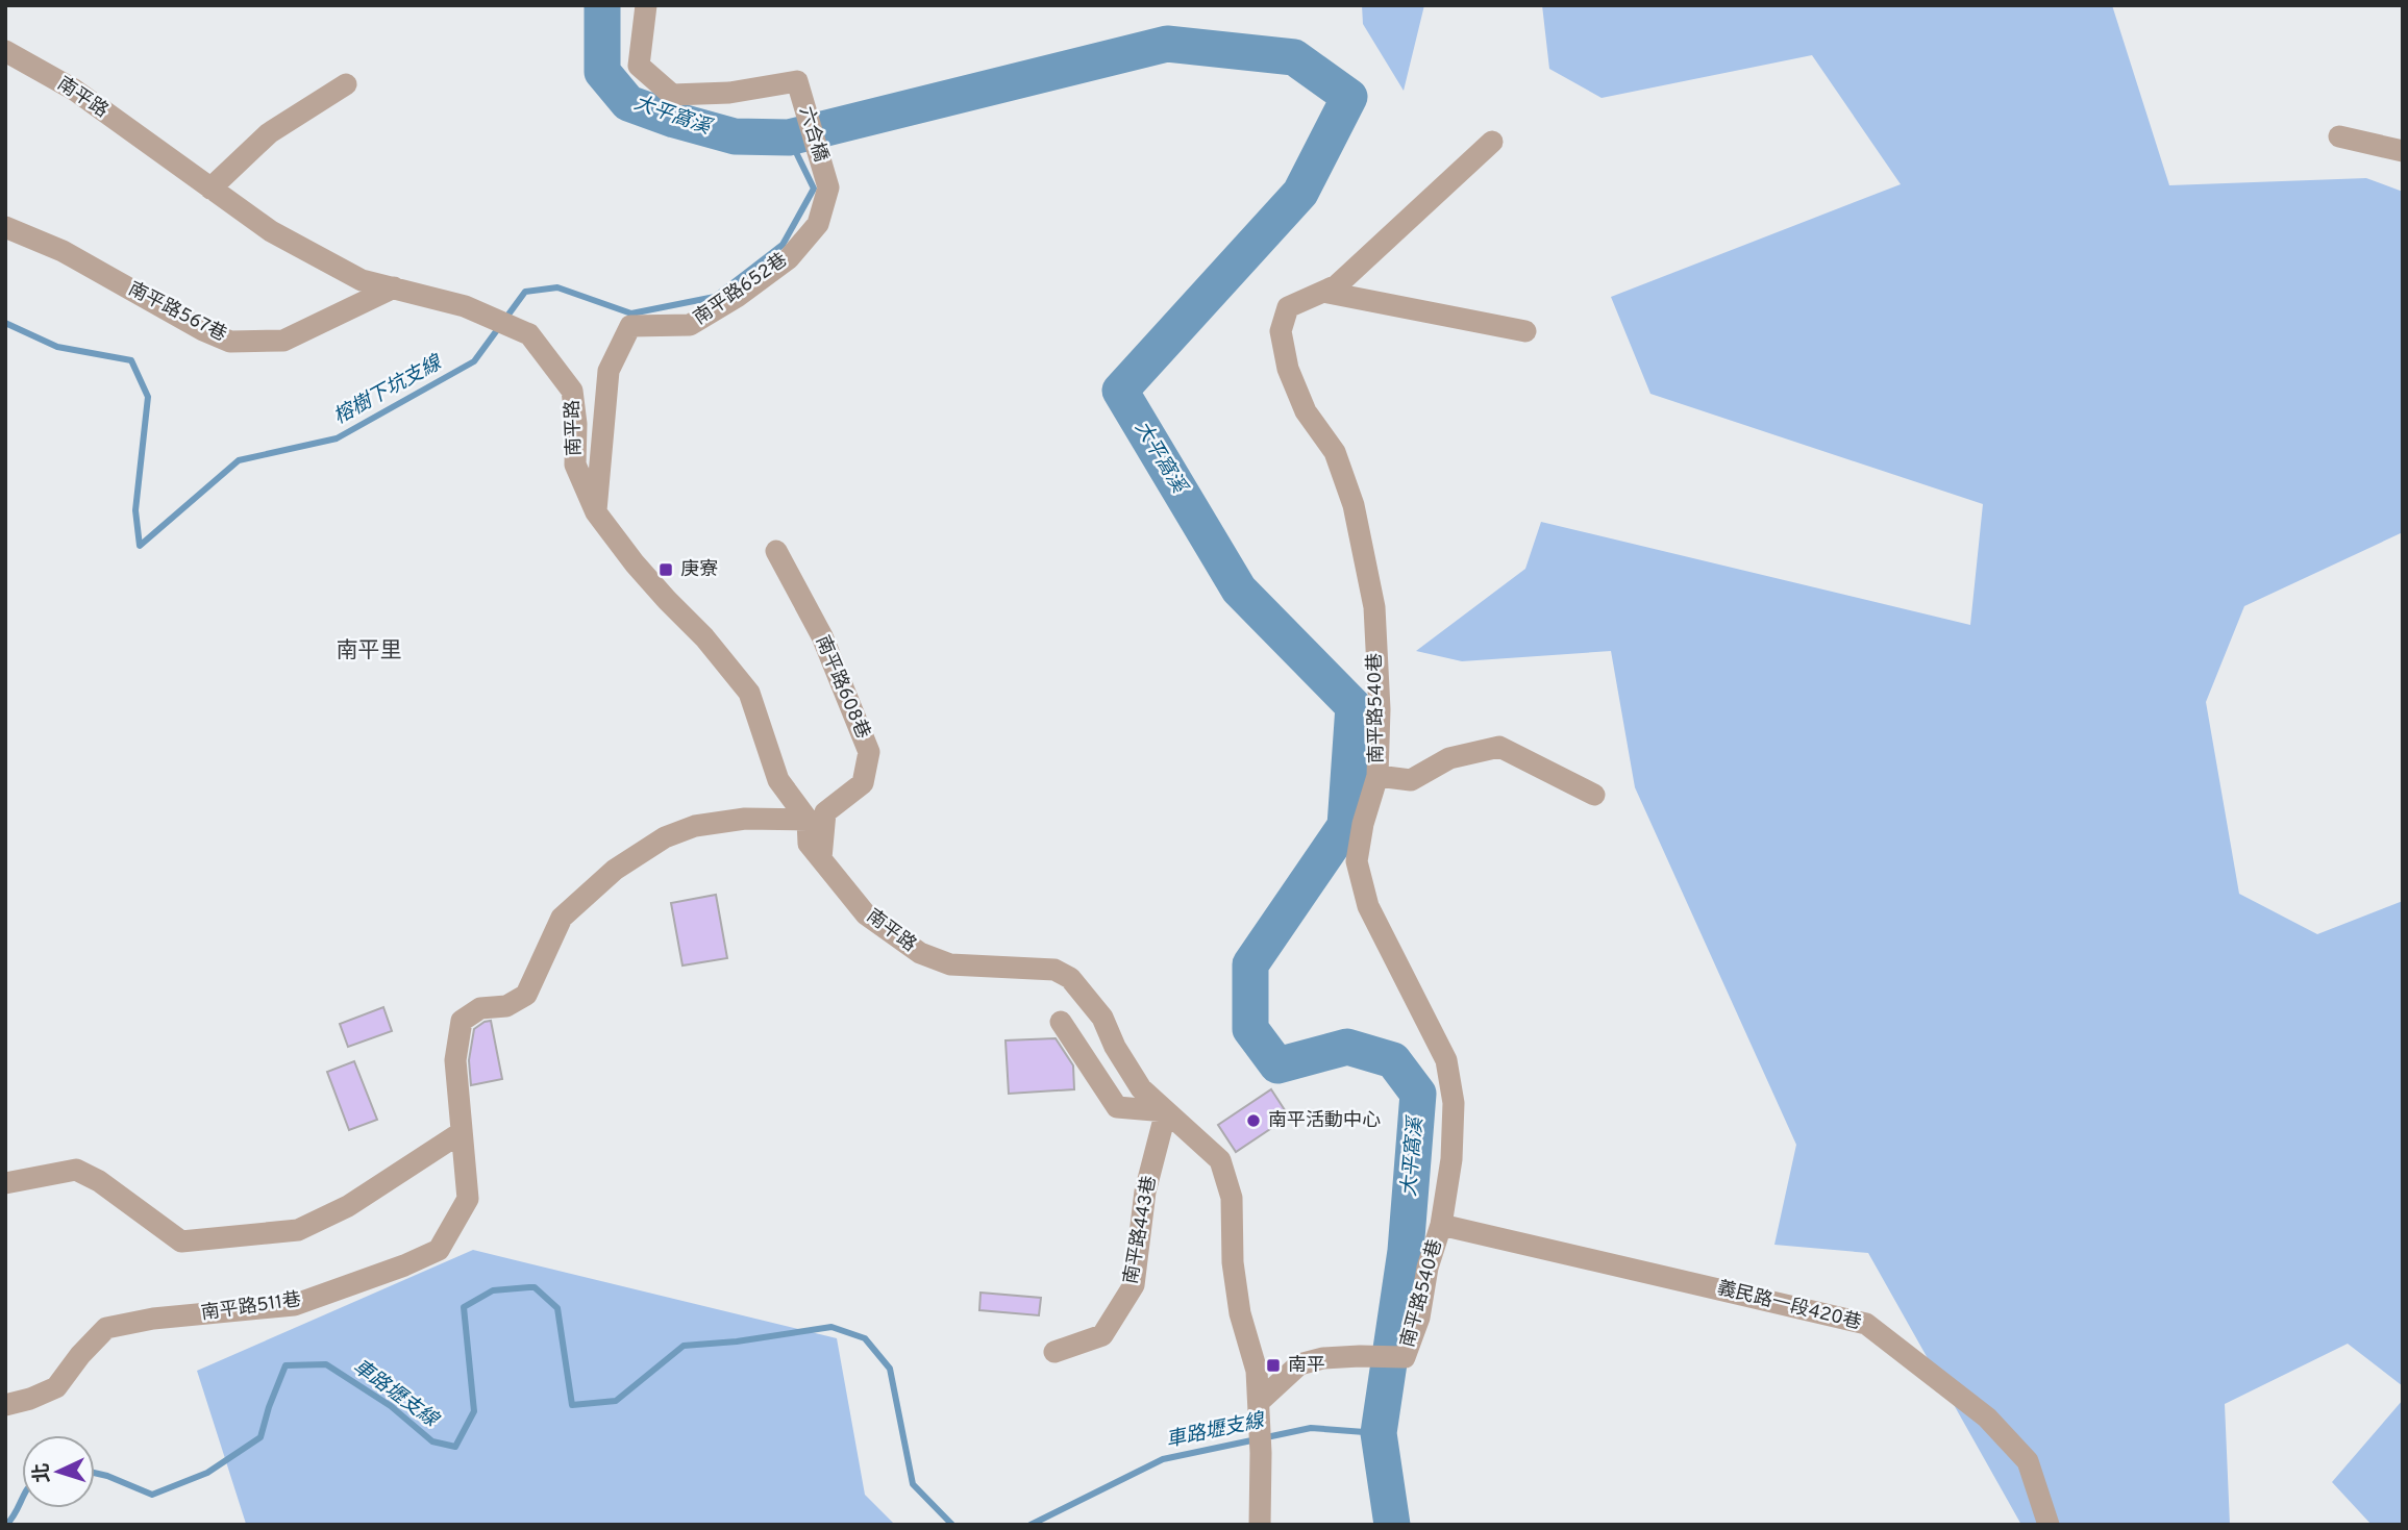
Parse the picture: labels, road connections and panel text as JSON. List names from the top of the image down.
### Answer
{
  "streets": {
    "street": [
      "南平路",
      "六合橋",
      "南平路652巷",
      "南平路567巷",
      "南平路608巷",
      "南平路540巷",
      "南平路443巷",
      "義民路一段420巷",
      "南平路511巷"
    ]
  },
  "crossings": [
    ["南平路", "南平路652巷"],
    ["南平路", "南平路567巷"],
    ["南平路", "南平路608巷"],
    ["南平路", "南平路540巷"],
    ["南平路", "南平路443巷"],
    ["南平路", "南平路511巷"],
    ["六合橋", "南平路652巷"],
    ["南平路540巷", "義民路一段420巷"]
  ],
  "districts": ["南平里"],
  "water": ["大平窩溪", "榕樹下坑支線", "車路壢支線"],
  "places": {
    "transit": ["庚寮", "南平"],
    "other": ["南平活動中心"]
  },
  "north": "left"
}
